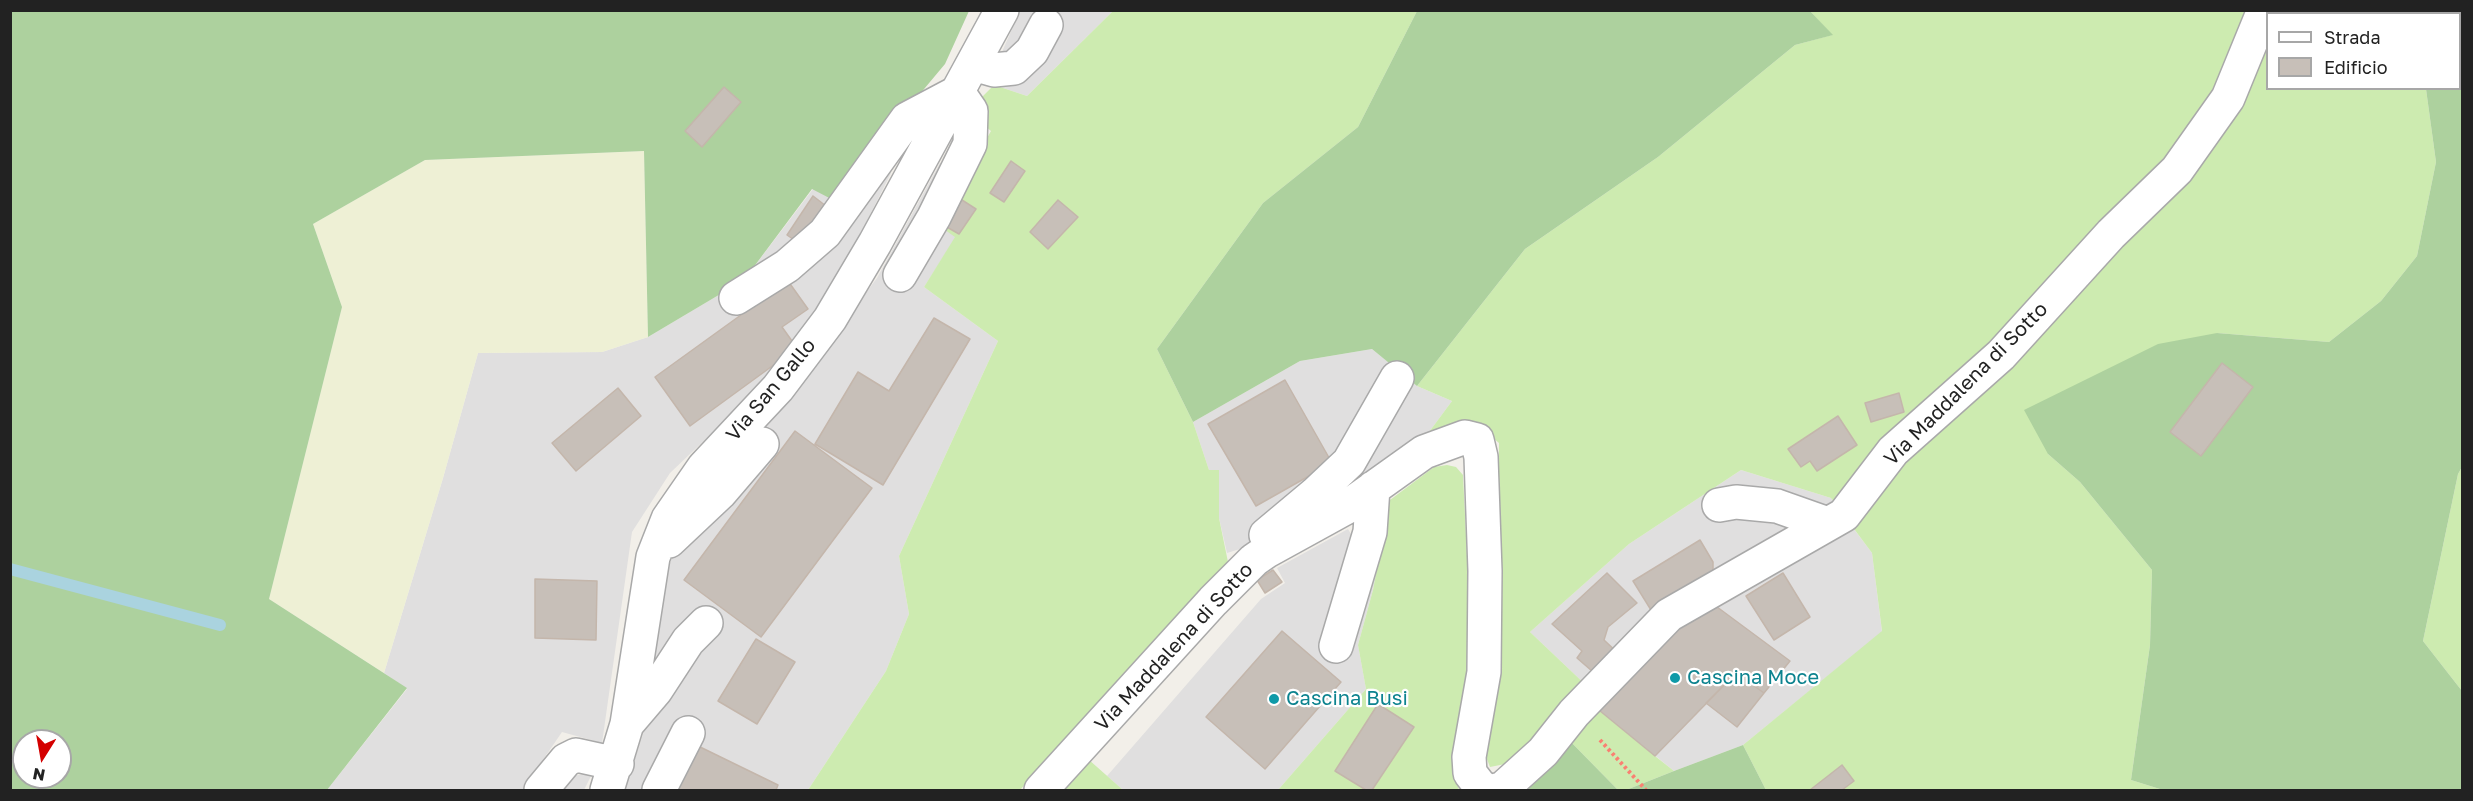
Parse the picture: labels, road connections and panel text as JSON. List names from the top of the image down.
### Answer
{
  "streets": {
    "street": ["Via Maddalena di Sotto", "Via San Gallo"]
  },
  "places": ["Cascina Moce", "Cascina Busi"],
  "legend": ["Strada", "Edificio"],
  "north": "bottom"
}
